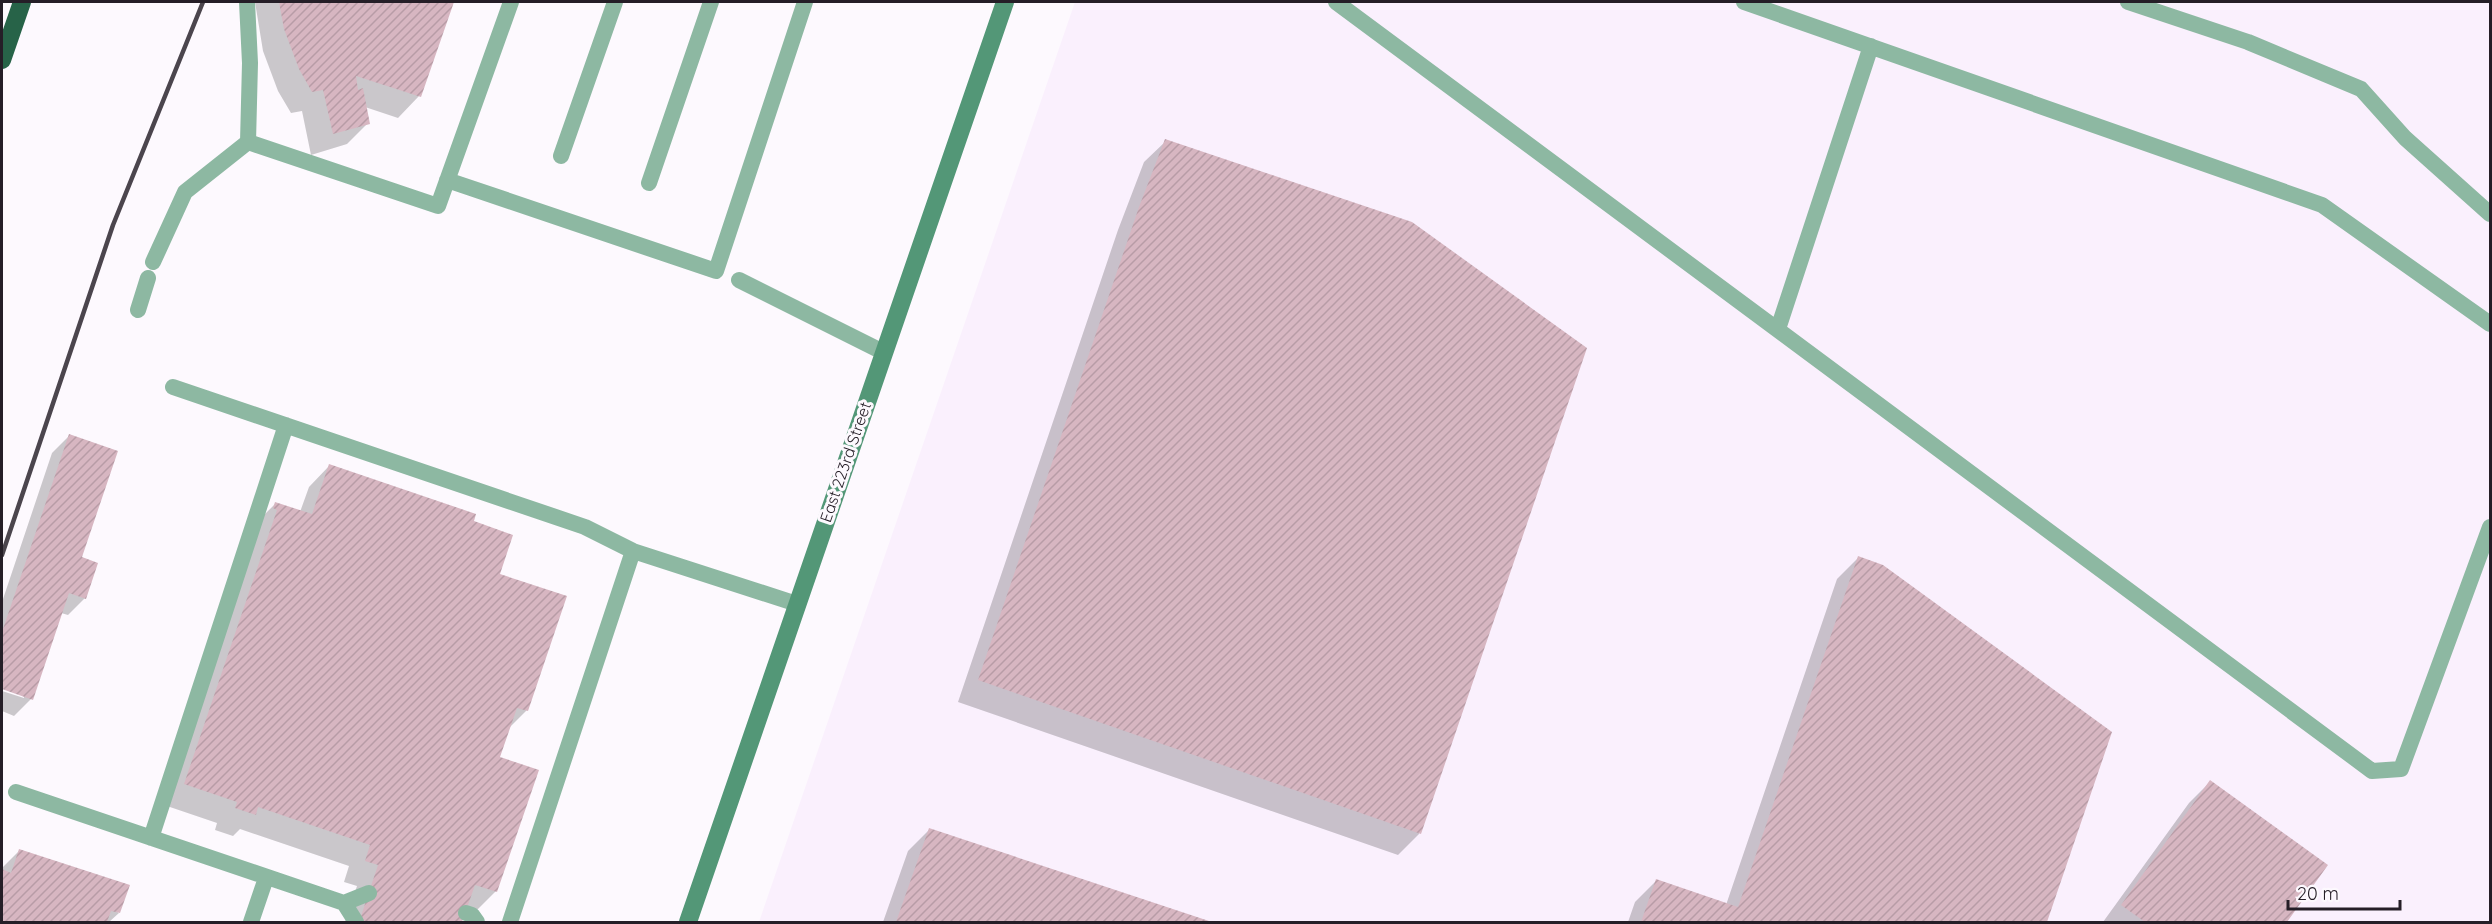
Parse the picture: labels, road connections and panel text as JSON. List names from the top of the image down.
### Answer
{
  "streets": {
    "main road": ["East 223rd Street"]
  },
  "scale_bar": "20 m"
}
